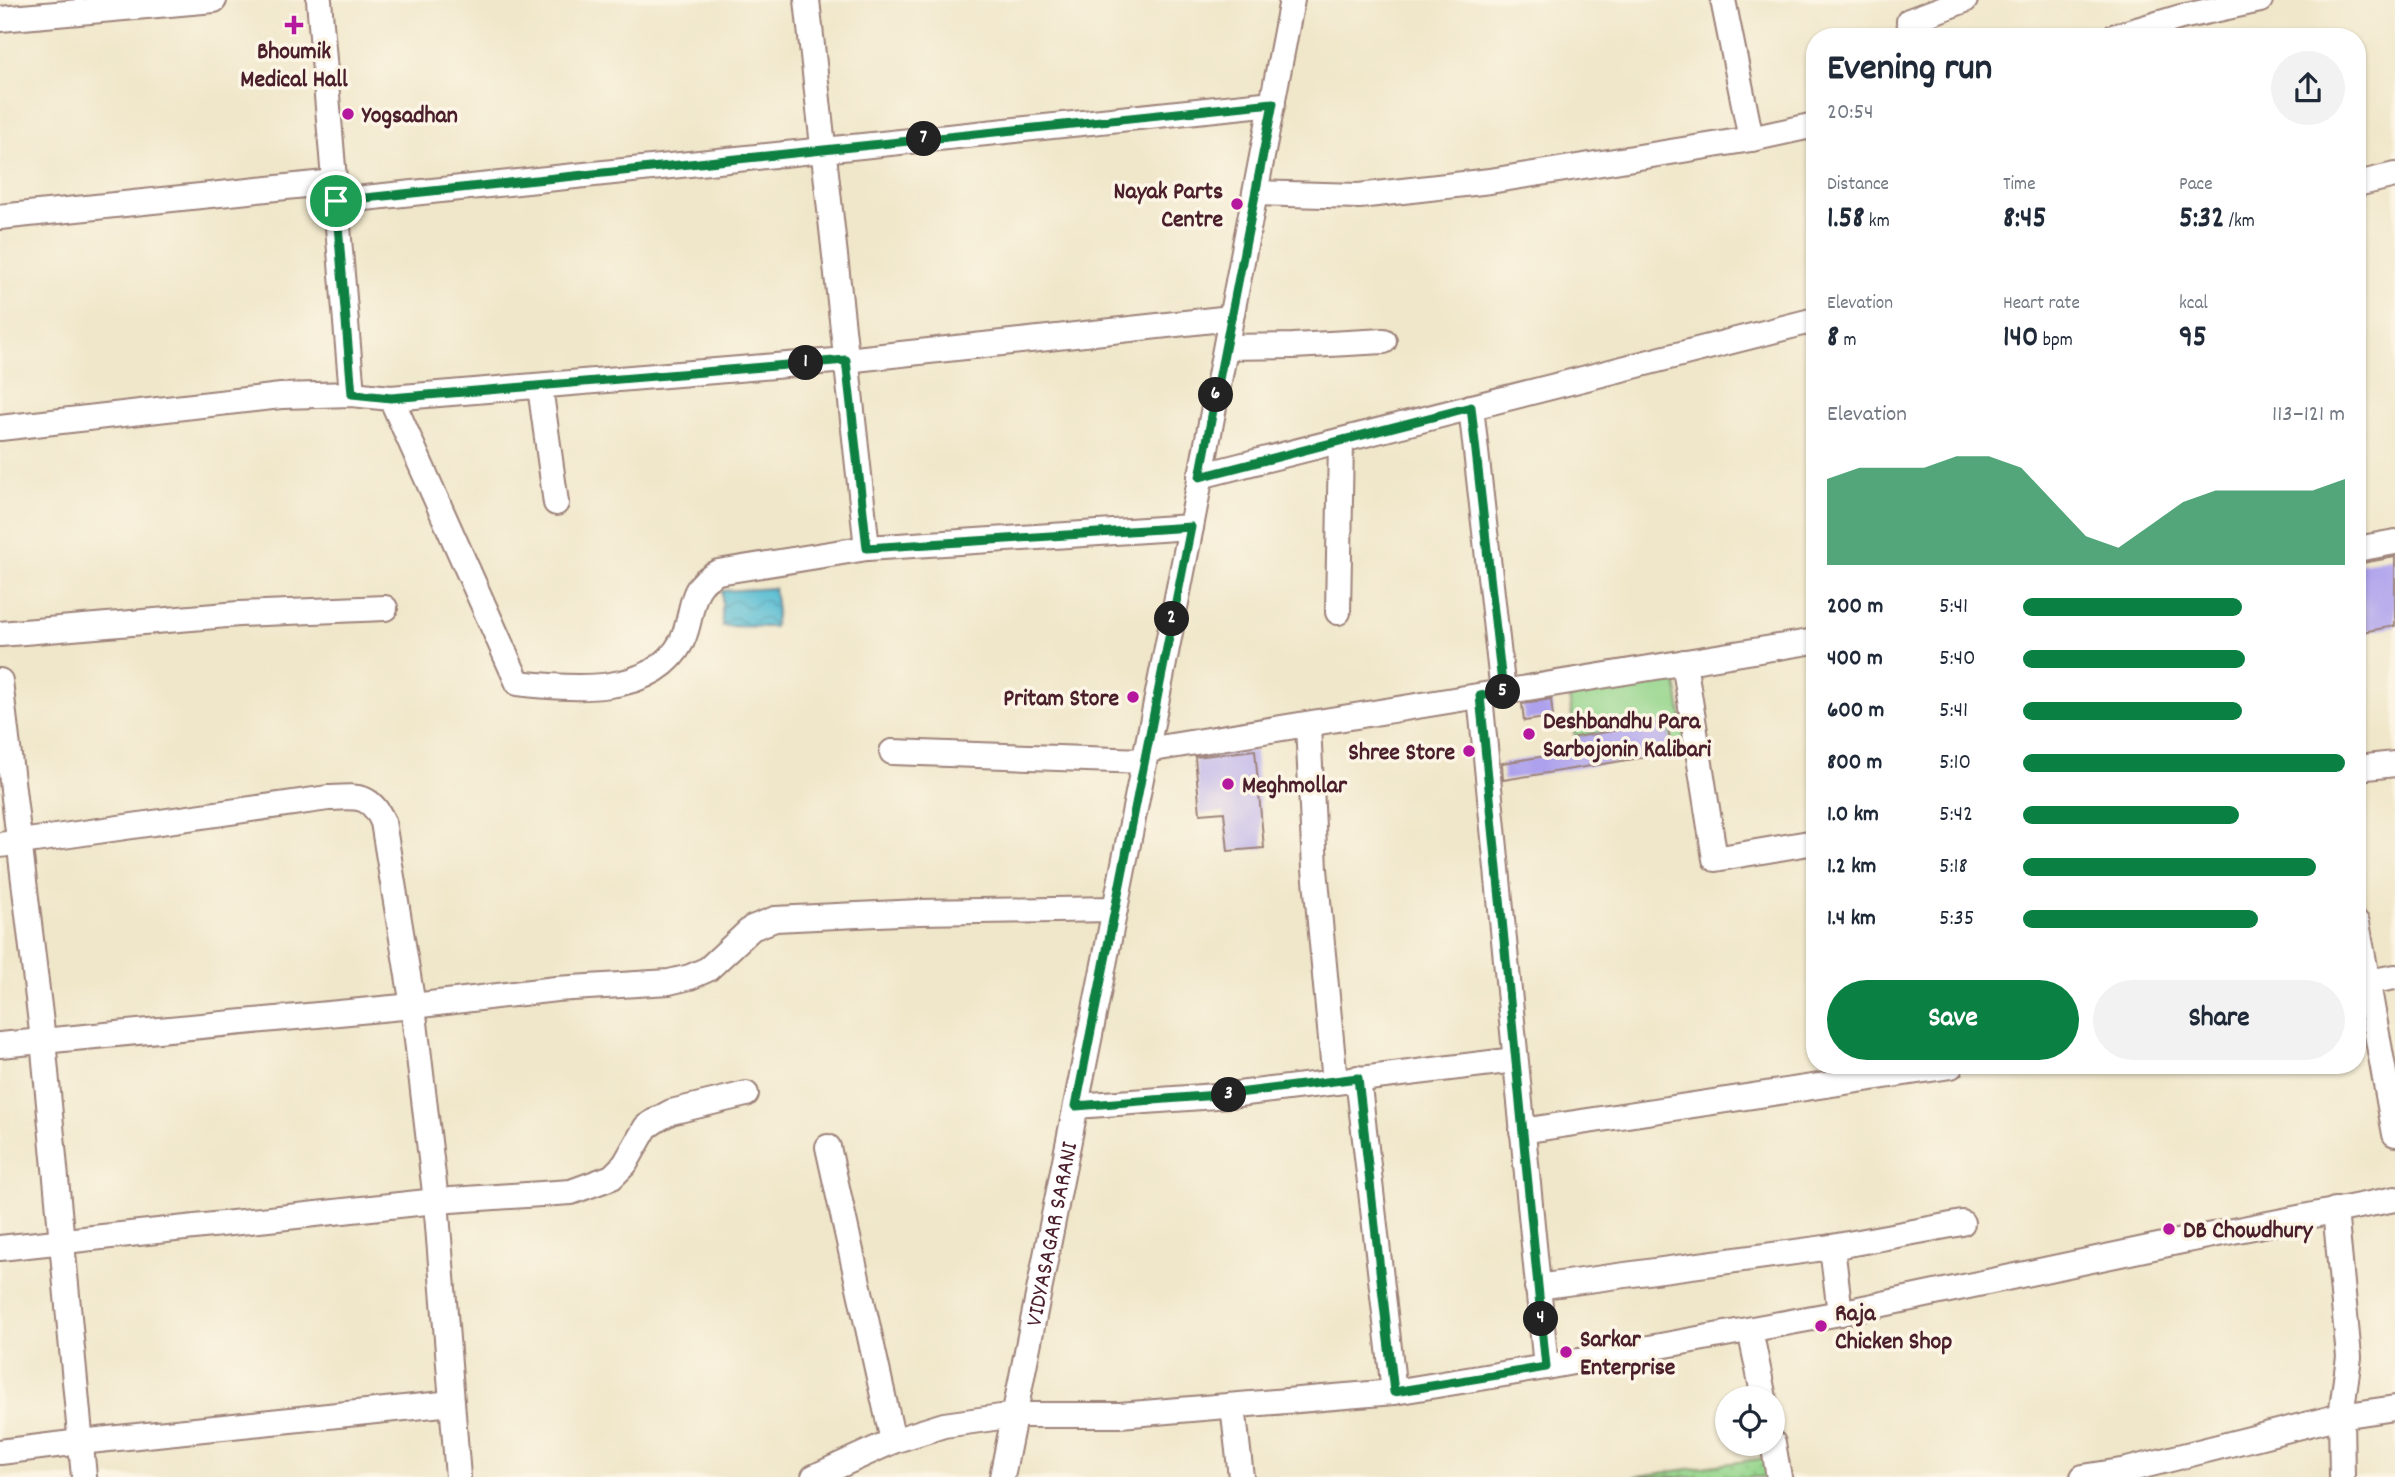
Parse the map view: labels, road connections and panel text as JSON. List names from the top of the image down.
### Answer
{
  "streets": {
    "street": ["VIDYASAGAR SARANI"]
  },
  "places": {
    "health": ["Bhoumik Medical Hall"],
    "other": [
      "Yogsadhan",
      "Nayak Parts Centre",
      "Pritam Store",
      "Deshbandhu Para Sarbojonin Kalibari",
      "Shree Store",
      "Meghmollar",
      "DB Chowdhury",
      "Raja Chicken Shop",
      "Sarkar Enterprise"
    ]
  },
  "page": {
    "heading": ["Evening run", "20:54"],
    "pins": [
      "7",
      "1",
      "6",
      "2",
      "5",
      "3",
      "4"
    ],
    "stats": [
      ["Distance", "1.58 km"],
      ["Time", "8:45"],
      ["Pace", "5:32 /km"],
      ["Elevation", "8 m"],
      ["Heart rate", "140 bpm"],
      ["kcal", "95"]
    ],
    "chart": ["Elevation", "113–121 m"],
    "list": [
      {
        "name": "200 m",
        "note": "5:41"
      },
      {
        "name": "400 m",
        "note": "5:40"
      },
      {
        "name": "600 m",
        "note": "5:41"
      },
      {
        "name": "800 m",
        "note": "5:10"
      },
      {
        "name": "1.0 km",
        "note": "5:42"
      },
      {
        "name": "1.2 km",
        "note": "5:18"
      },
      {
        "name": "1.4 km",
        "note": "5:35"
      }
    ],
    "buttons": ["Save", "Share"]
  }
}
